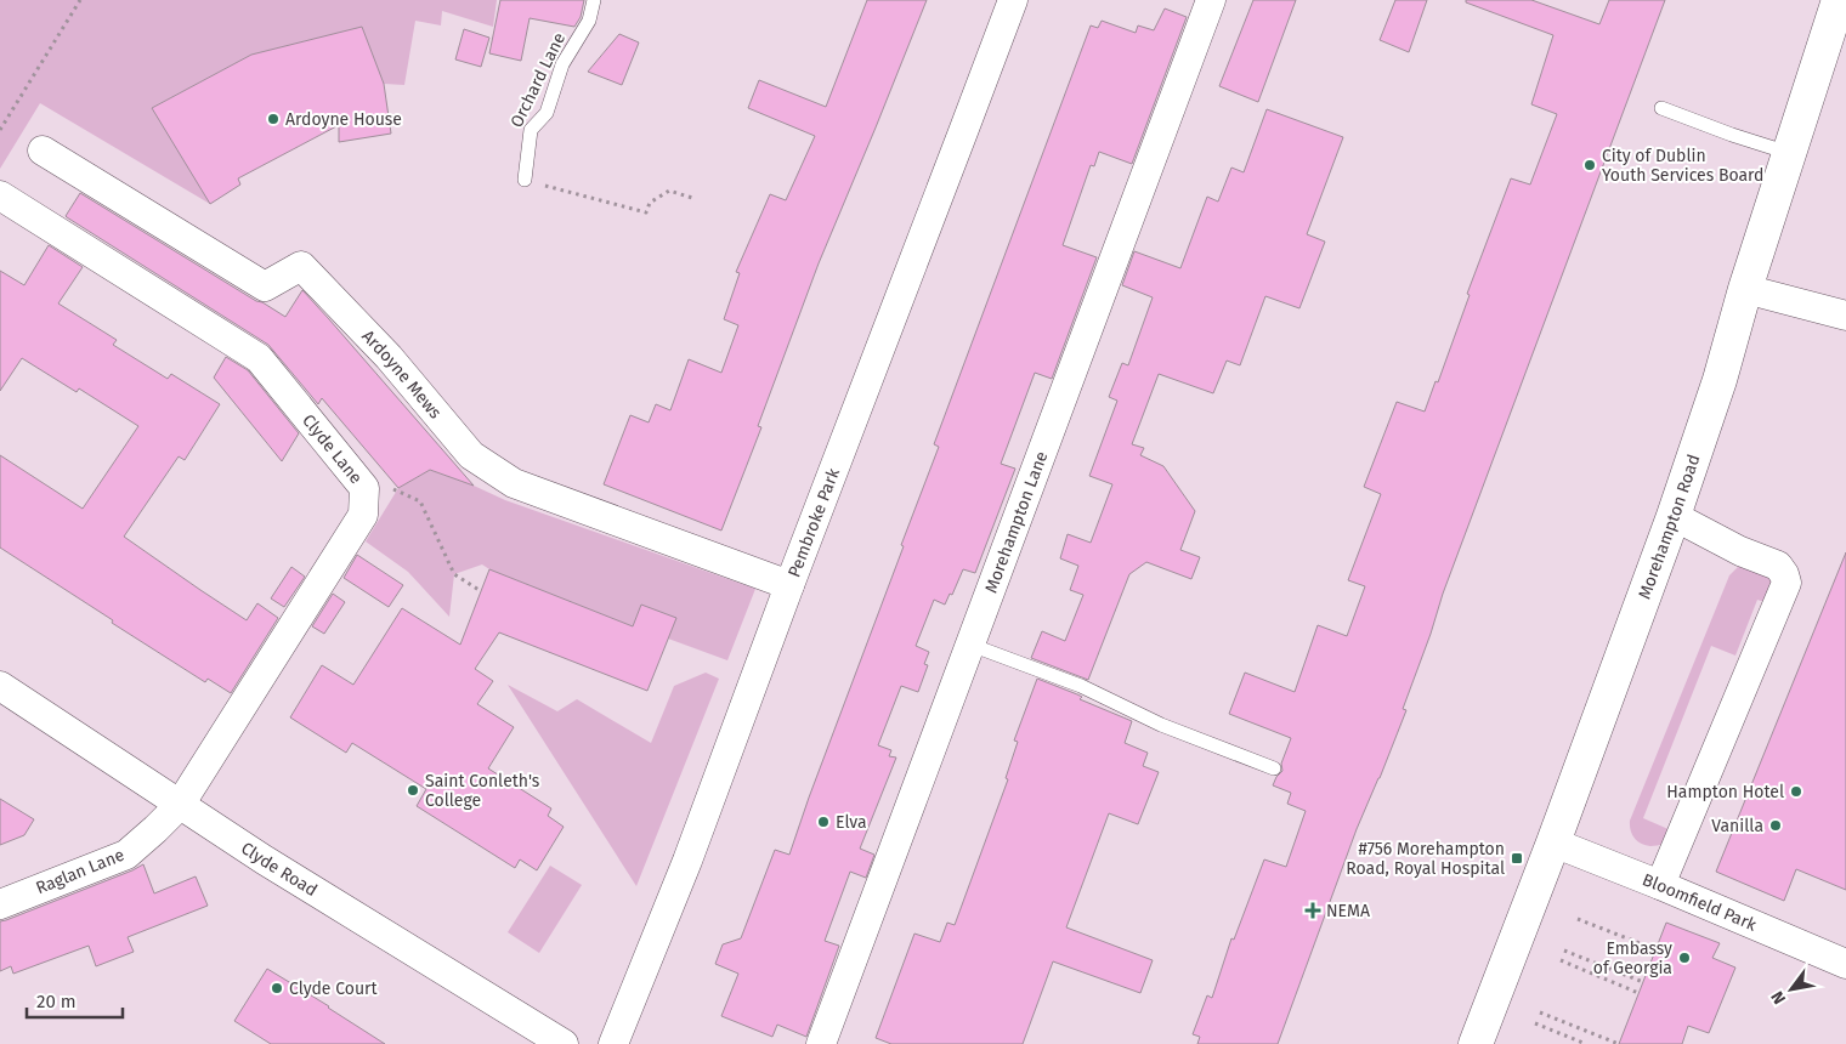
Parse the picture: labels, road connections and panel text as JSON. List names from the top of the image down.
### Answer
{
  "streets": {
    "main road": ["Morehampton Road"],
    "street": [
      "Ardoyne Mews",
      "Clyde Lane",
      "Pembroke Park",
      "Morehampton Lane",
      "Clyde Road",
      "Raglan Lane",
      "Bloomfield Park"
    ],
    "lane": ["Orchard Lane"]
  },
  "crossings": [
    ["Ardoyne Mews", "Pembroke Park"],
    ["Clyde Lane", "Clyde Road"],
    ["Clyde Lane", "Raglan Lane"],
    ["Morehampton Road", "Bloomfield Park"],
    ["Clyde Road", "Raglan Lane"]
  ],
  "places": {
    "other": [
      "Ardoyne House",
      "City of Dublin Youth Services Board",
      "Saint Conleth's College",
      "Hampton Hotel",
      "Elva",
      "Vanilla",
      "Embassy of Georgia",
      "Clyde Court"
    ],
    "transit": ["#756 Morehampton Road, Royal Hospital"],
    "health": ["NEMA"]
  },
  "scale_bar": "20 m",
  "north": "bottom left"
}
